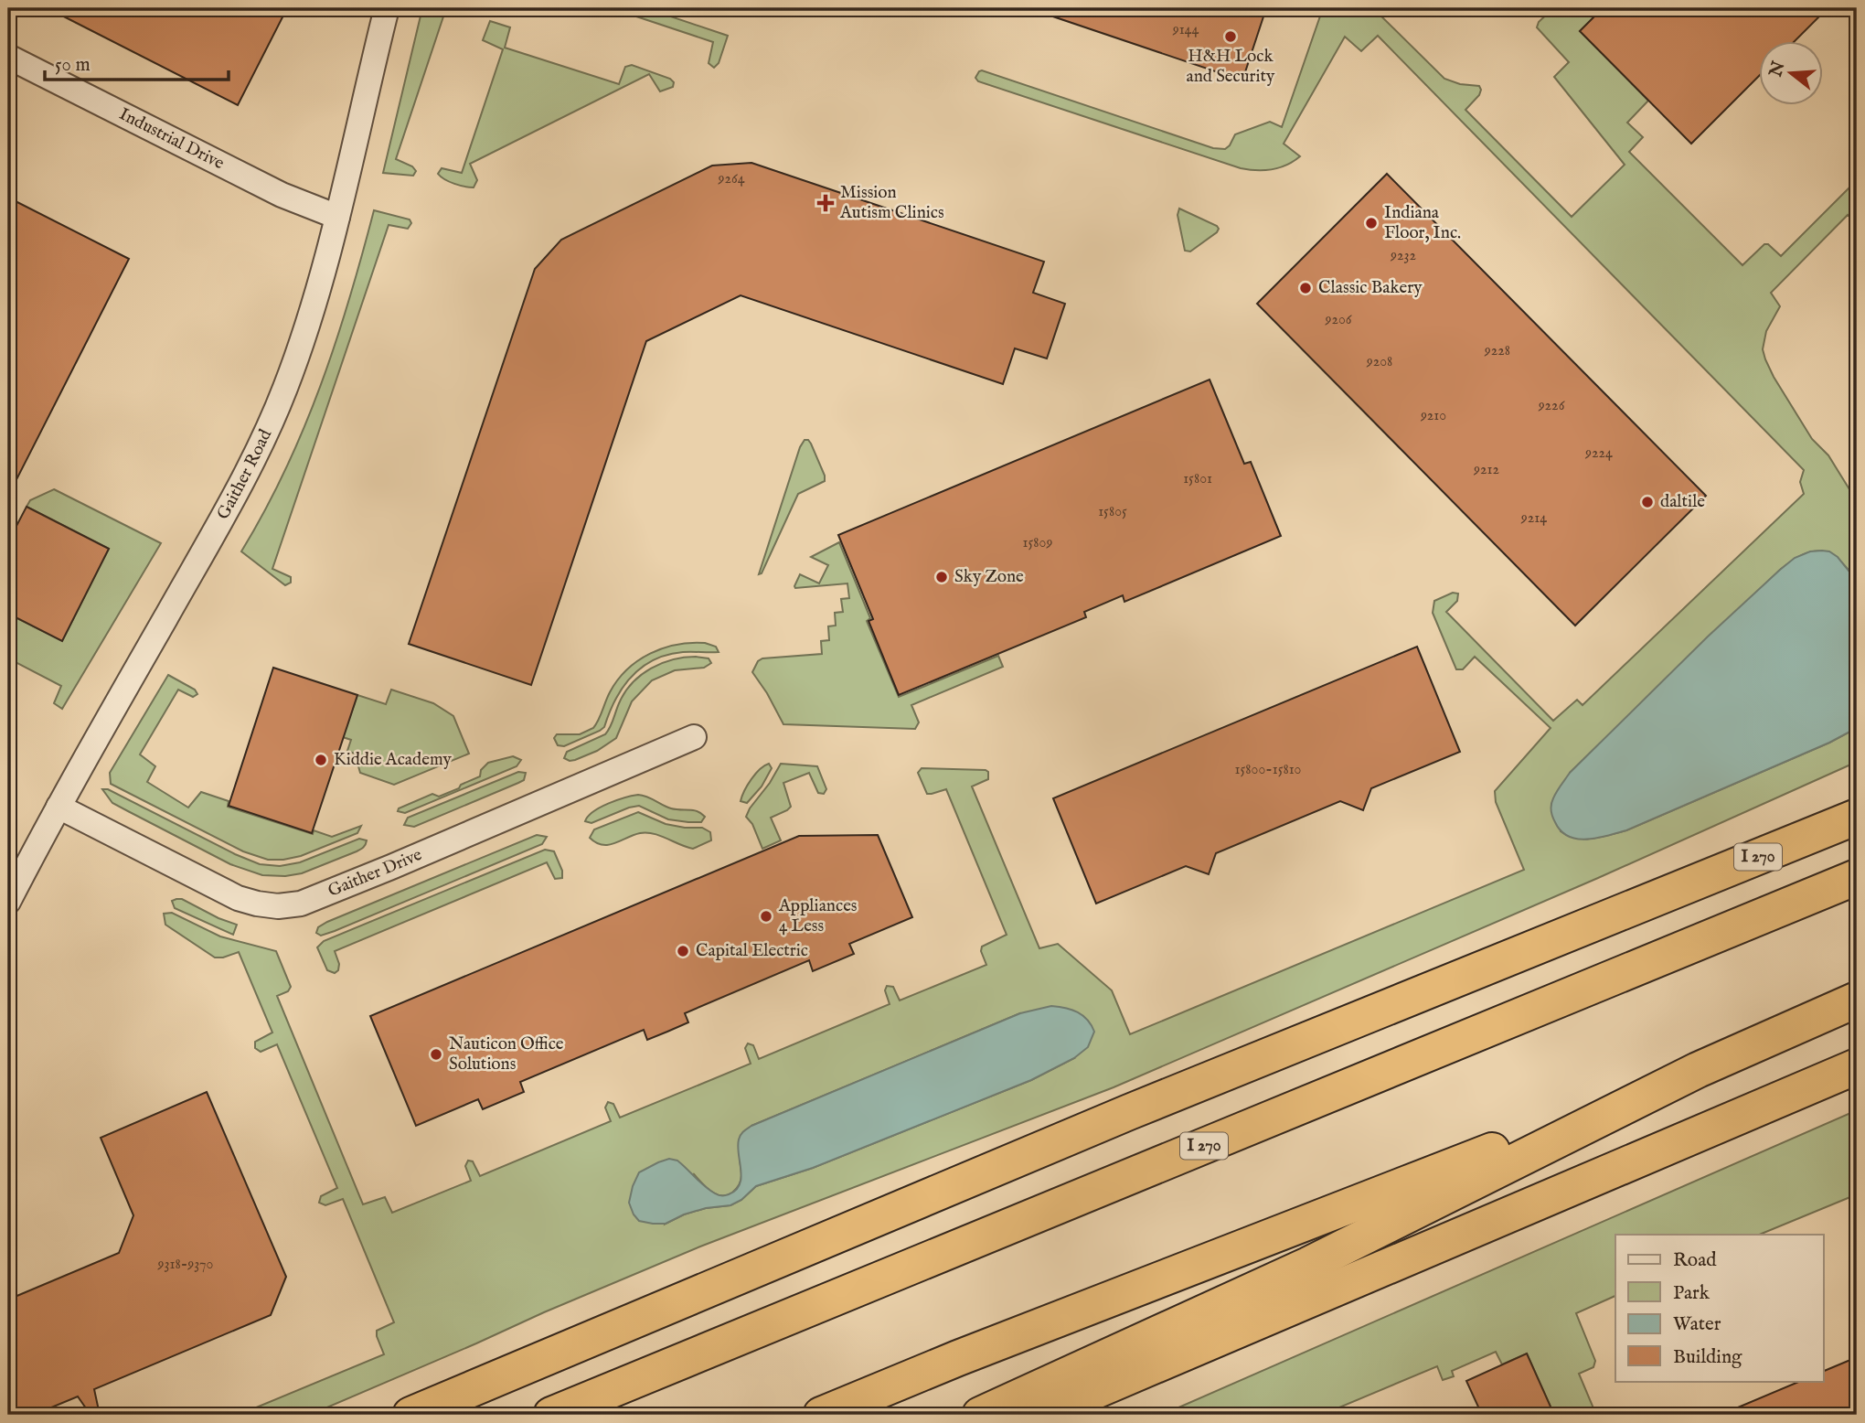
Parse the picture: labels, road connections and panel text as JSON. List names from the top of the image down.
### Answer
{
  "streets": {
    "highway": ["I 270"],
    "street": ["Industrial Drive", "Gaither Road", "Gaither Drive"]
  },
  "crossings": [
    ["Industrial Drive", "Gaither Road"],
    ["Gaither Road", "Gaither Drive"]
  ],
  "places": {
    "other": [
      "H&H Lock and Security",
      "Indiana Floor, Inc.",
      "Classic Bakery",
      "daltile",
      "Sky Zone",
      "Kiddie Academy",
      "Appliances 4 Less",
      "Capital Electric",
      "Nauticon Office Solutions"
    ],
    "health": ["Mission Autism Clinics"]
  },
  "house_numbers": [
    "9144",
    "9264",
    "9232",
    "9206",
    "9228",
    "9208",
    "9226",
    "9210",
    "9224",
    "9212",
    "15801",
    "15805",
    "9214",
    "15809",
    "15800-15810",
    "9318-9370"
  ],
  "legend": [
    "Road",
    "Park",
    "Water",
    "Building"
  ],
  "scale_bar": "50 m",
  "north": "left"
}
